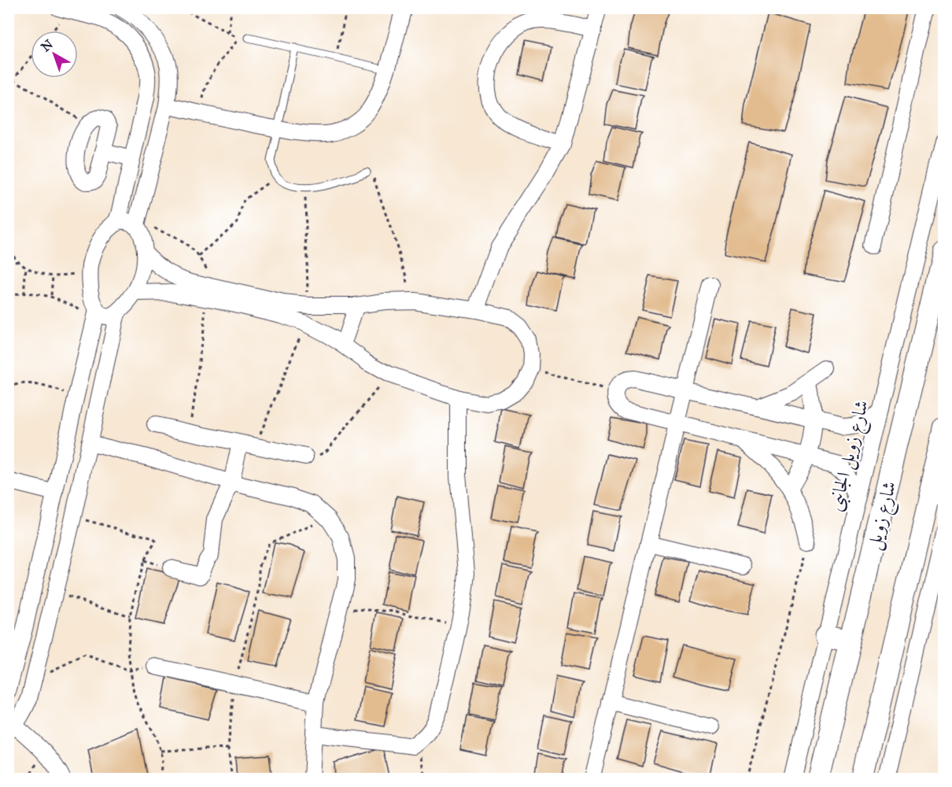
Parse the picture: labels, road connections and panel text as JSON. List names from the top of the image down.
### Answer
{
  "streets": {
    "main road": ["شارع زويل"],
    "street": ["شارع زويل الجانبى"]
  },
  "north": "top left"
}
